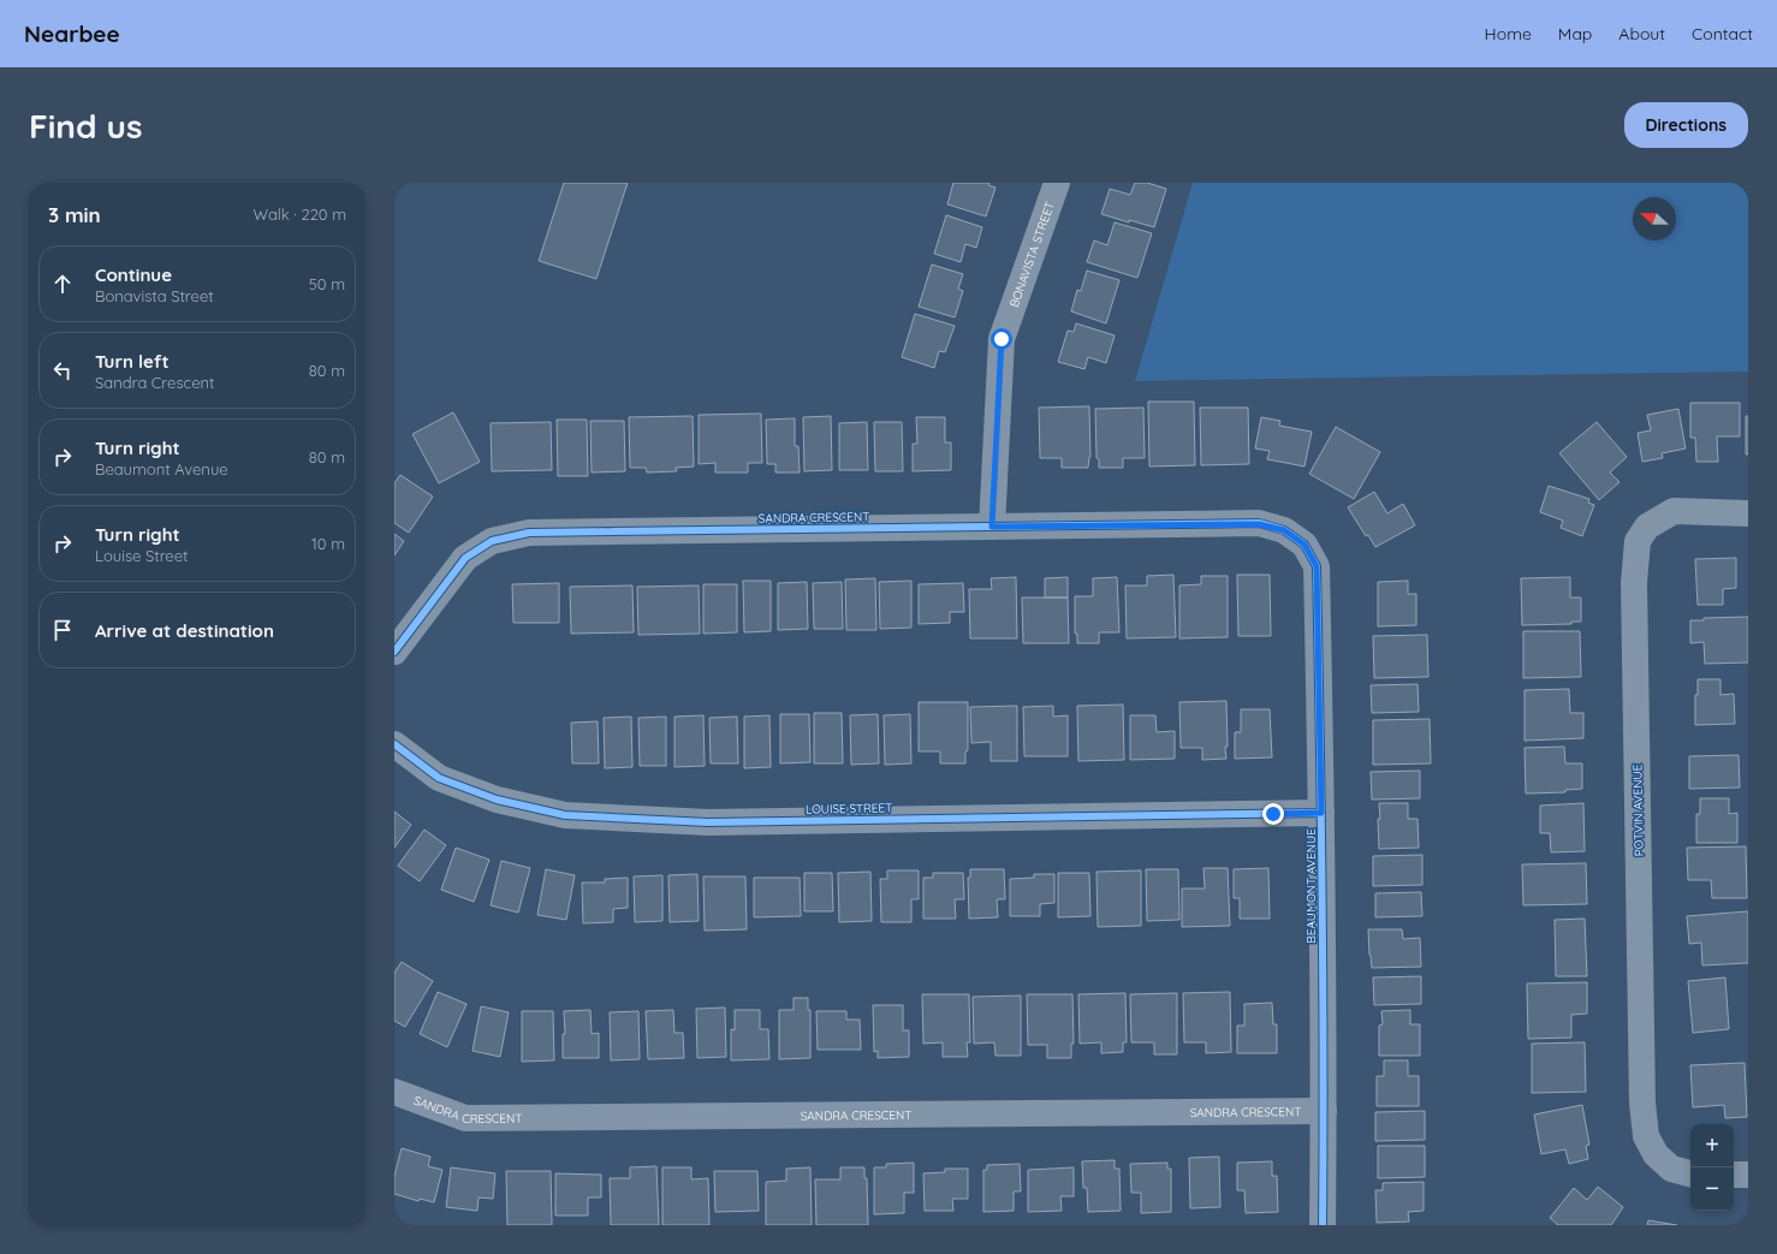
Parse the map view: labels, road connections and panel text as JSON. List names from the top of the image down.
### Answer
{
  "streets": {
    "street": [
      "BONAVISTA STREET",
      "SANDRA CRESCENT",
      "LOUISE STREET",
      "POTVIN AVENUE",
      "BEAUMONT AVENUE"
    ]
  },
  "crossings": [
    ["BONAVISTA STREET", "SANDRA CRESCENT"],
    ["SANDRA CRESCENT", "BEAUMONT AVENUE"],
    ["LOUISE STREET", "BEAUMONT AVENUE"]
  ],
  "north": "left",
  "page": {
    "header": "Nearbee",
    "nav": [
      "Home",
      "Map",
      "About",
      "Contact"
    ],
    "buttons": "Directions",
    "title": "Find us",
    "heading": ["3 min", "Walk · 220 m"],
    "list": [
      ["Continue", "Bonavista Street", "50 m"],
      ["Turn left", "Sandra Crescent", "80 m"],
      ["Turn right", "Beaumont Avenue", "80 m"],
      ["Turn right", "Louise Street", "10 m"],
      "Arrive at destination"
    ],
    "map_buttons": ["+", "−"]
  }
}
